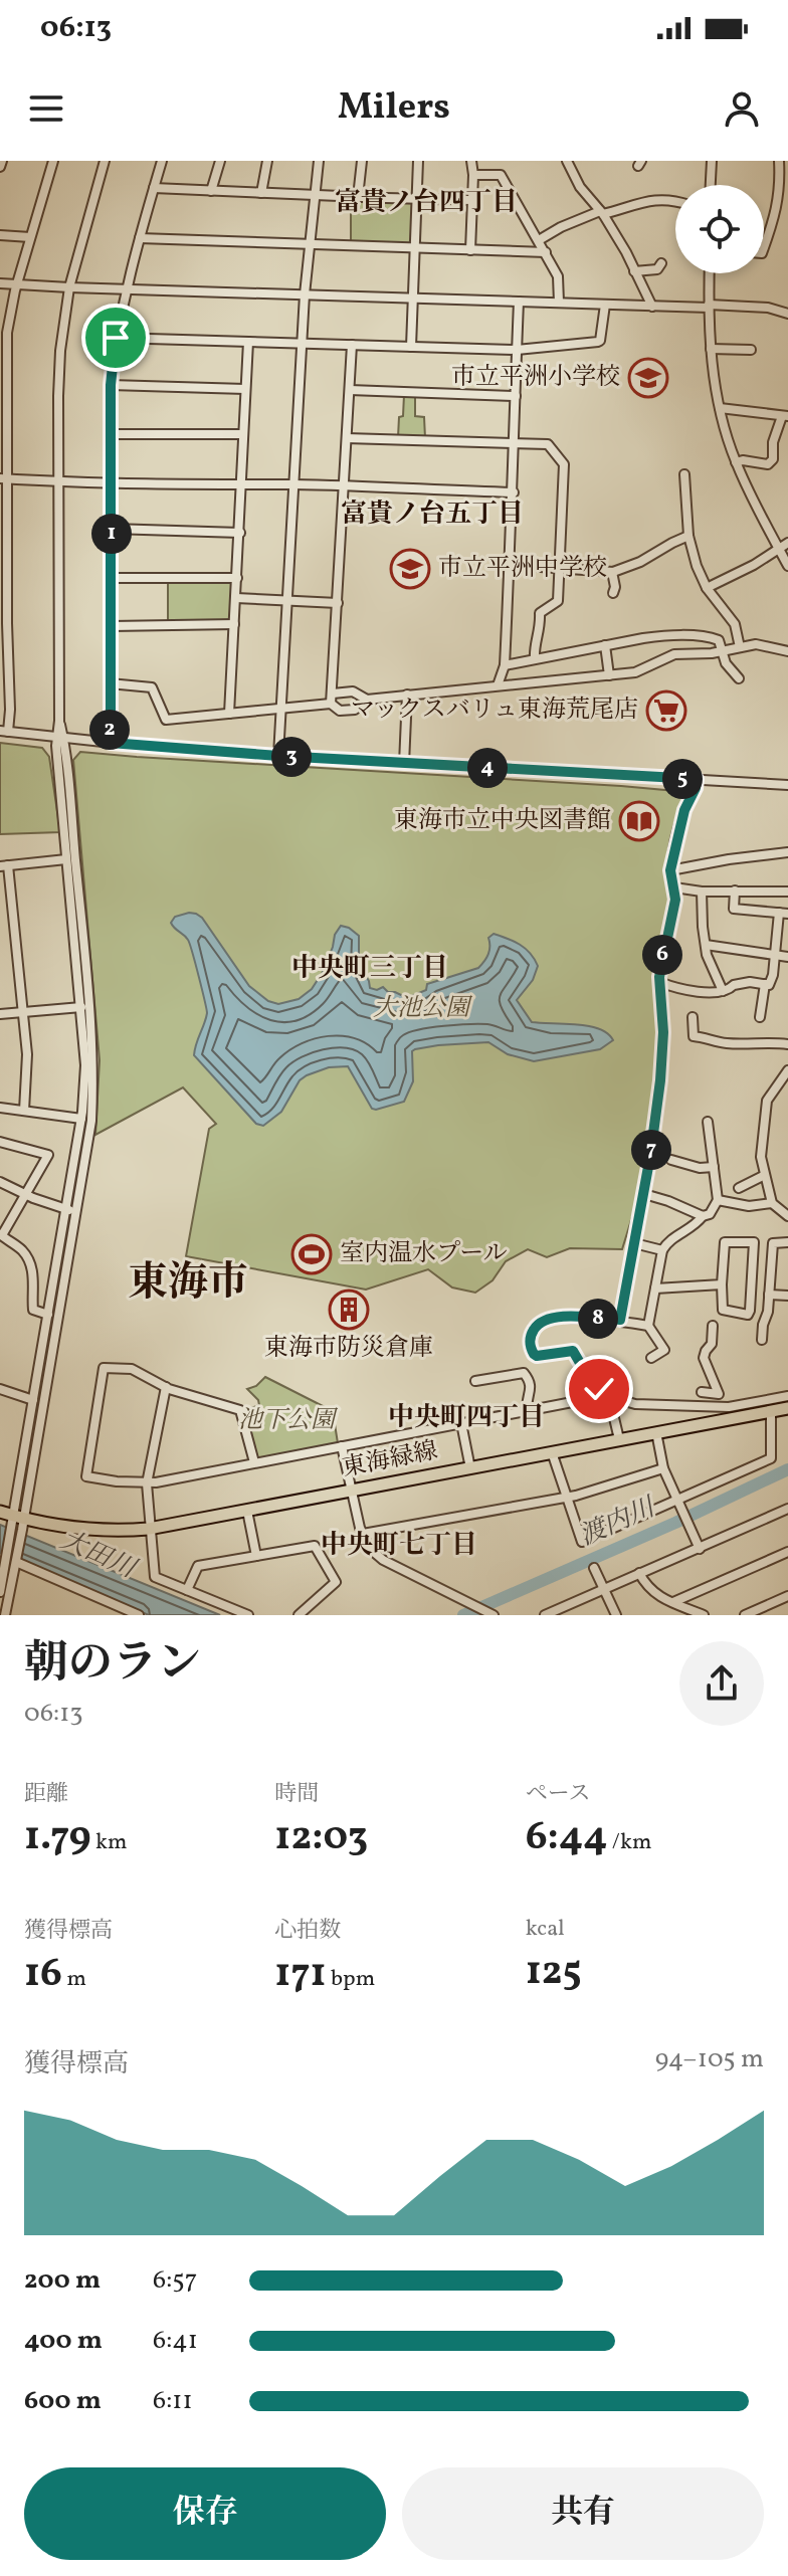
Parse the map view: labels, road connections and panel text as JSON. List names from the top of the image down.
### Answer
{
  "streets": {
    "main road": ["東海緑線"]
  },
  "districts": [
    "富貴ノ台四丁目",
    "富貴ノ台五丁目",
    "中央町三丁目",
    "東海市",
    "中央町四丁目",
    "中央町七丁目"
  ],
  "water": ["渡内川", "大田川"],
  "parks": ["大池公園", "池下公園"],
  "places": {
    "school or university": ["市立平洲小学校", "市立平洲中学校"],
    "supermarket": ["マックスバリュ東海荒尾店"],
    "library": ["東海市立中央図書館"],
    "sports": ["室内温水プール"],
    "building": ["東海市防災倉庫"]
  },
  "page": {
    "status": "06:13",
    "header": "Milers",
    "pins": [
      "1",
      "2",
      "3",
      "4",
      "5",
      "6",
      "7",
      "8"
    ],
    "heading": ["朝のラン", "06:13"],
    "stats": [
      ["距離", "1.79 km"],
      ["時間", "12:03"],
      ["ペース", "6:44 /km"],
      ["獲得標高", "16 m"],
      ["心拍数", "171 bpm"],
      ["kcal", "125"]
    ],
    "chart": ["獲得標高", "94–105 m"],
    "list": [
      {
        "name": "200 m",
        "note": "6:57"
      },
      {
        "name": "400 m",
        "note": "6:41"
      },
      {
        "name": "600 m",
        "note": "6:11"
      }
    ],
    "buttons": ["保存", "共有"]
  }
}
